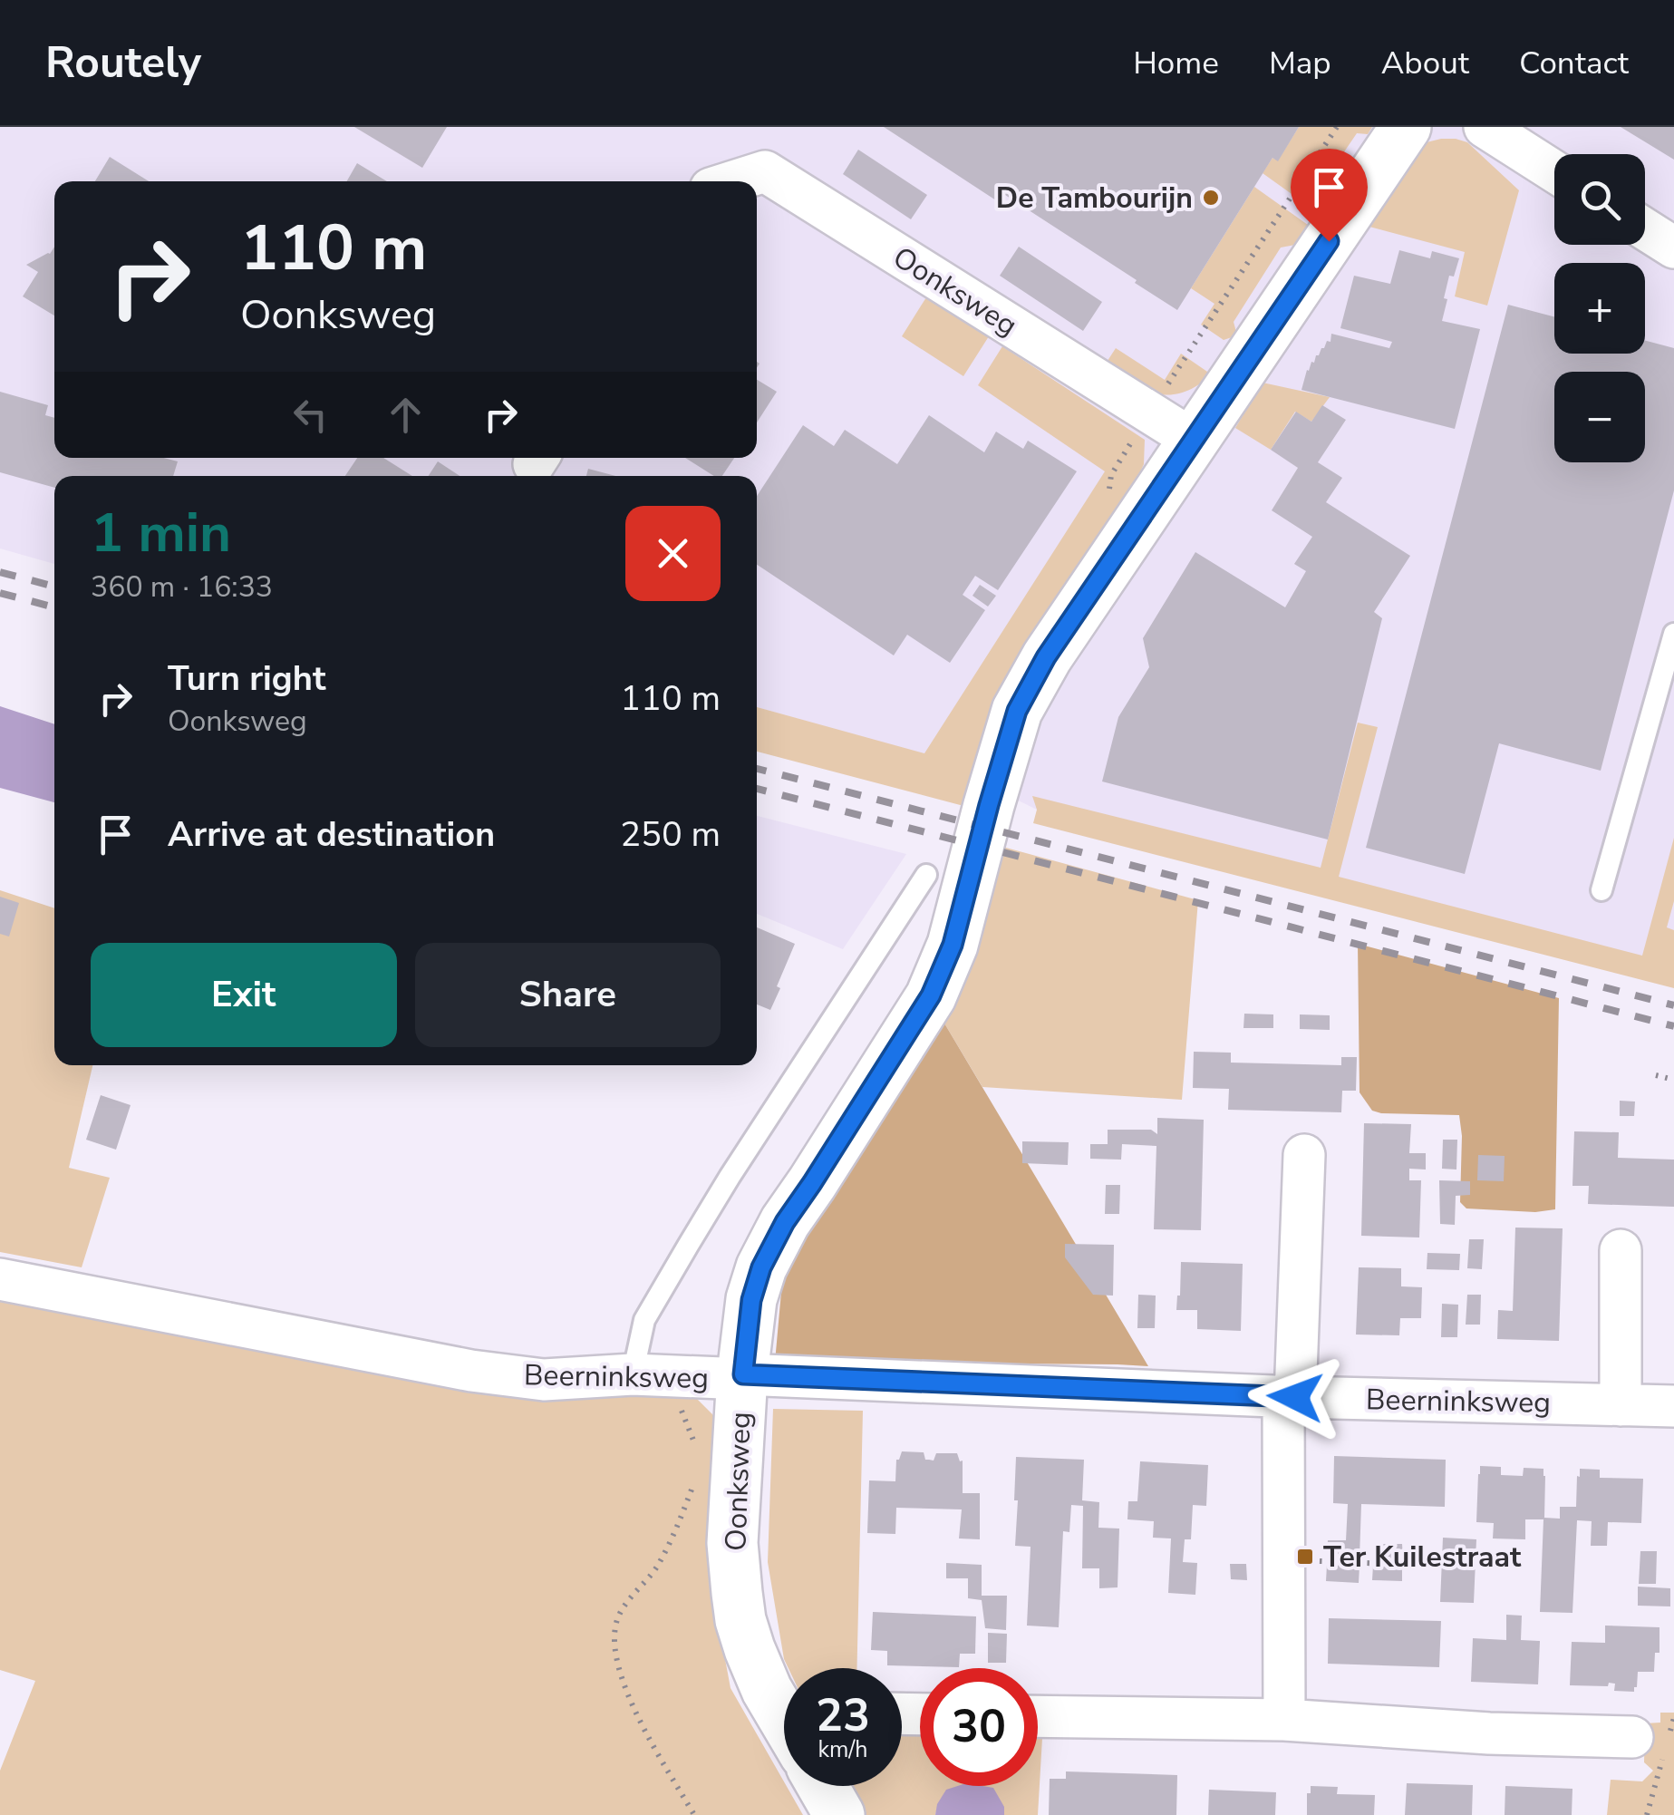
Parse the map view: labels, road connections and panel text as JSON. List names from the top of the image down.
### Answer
{
  "streets": {
    "main road": ["Oonksweg"],
    "street": ["Beerninksweg"]
  },
  "crossings": [
    ["Oonksweg", "Beerninksweg"]
  ],
  "places": {
    "other": ["De Tambourijn"],
    "transit": ["Ter Kuilestraat"]
  },
  "page": {
    "header": "Routely",
    "nav": [
      "Home",
      "Map",
      "About",
      "Contact"
    ],
    "map_buttons": ["+", "−"],
    "turn": ["110 m", "Oonksweg"],
    "heading": ["1 min", "360 m · 16:33"],
    "list": [
      {
        "name": "Turn right",
        "note": "Oonksweg",
        "value": "110 m"
      },
      {
        "name": "Arrive at destination",
        "value": "250 m"
      }
    ],
    "buttons": ["Exit", "Share"],
    "speed": "23 km/h",
    "limit": "30"
  }
}
